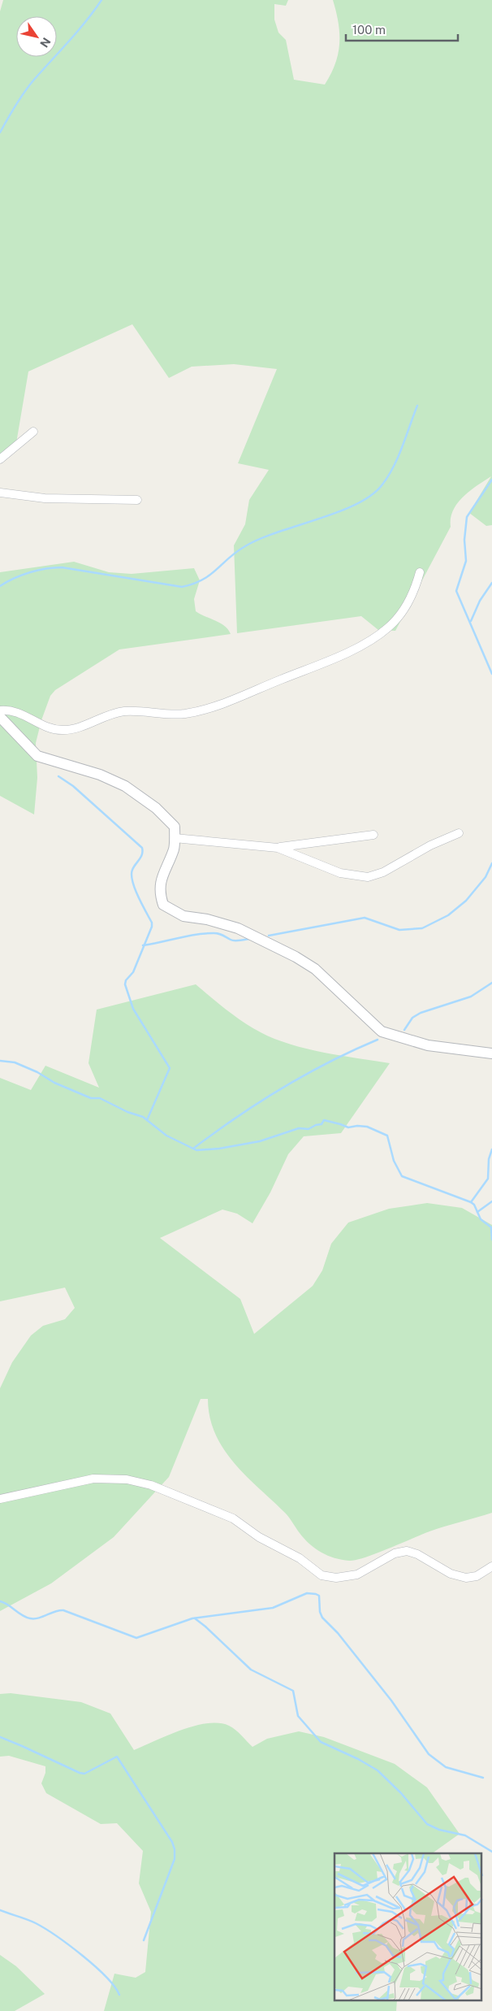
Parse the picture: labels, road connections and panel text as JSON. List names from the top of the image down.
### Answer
{
  "scale_bar": "100 m",
  "north": "bottom right"
}
